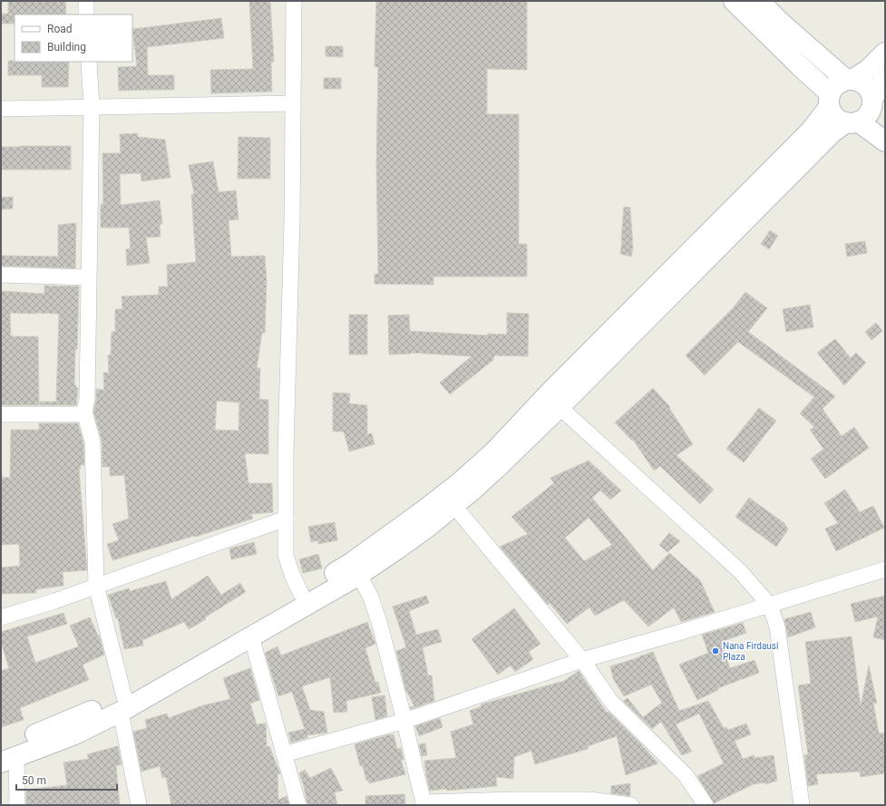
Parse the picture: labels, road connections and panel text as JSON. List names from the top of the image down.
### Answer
{
  "places": ["Nana Firdausi Plaza"],
  "legend": ["Road", "Building"],
  "scale_bar": "50 m"
}
